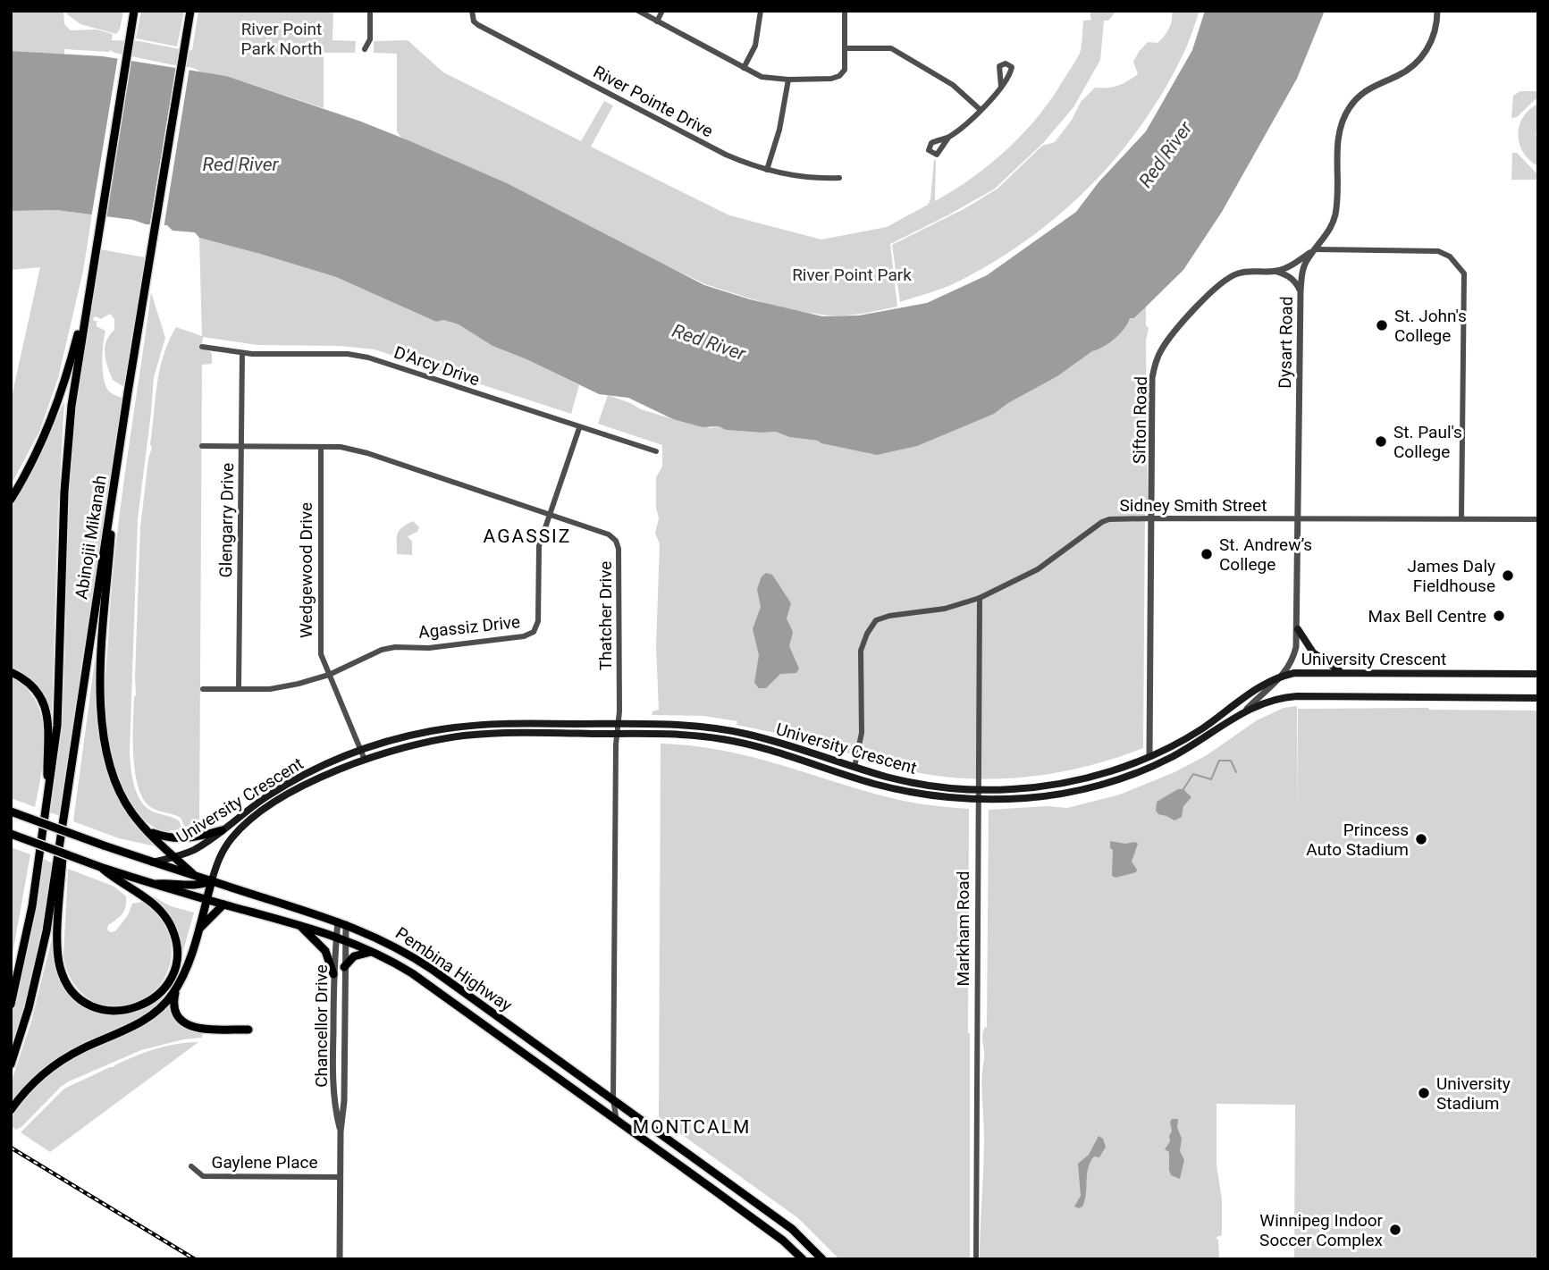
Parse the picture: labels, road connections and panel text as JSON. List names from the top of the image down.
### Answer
{
  "streets": {
    "main road": ["Abinojii Mikanah", "University Crescent", "Pembina Highway"],
    "street": [
      "River Pointe Drive",
      "Dysart Road",
      "D'Arcy Drive",
      "Sifton Road",
      "Sidney Smith Street",
      "Glengarry Drive",
      "Wedgewood Drive",
      "Thatcher Drive",
      "Agassiz Drive",
      "Markham Road",
      "Chancellor Drive",
      "Gaylene Place"
    ]
  },
  "crossings": [
    ["Dysart Road", "Sifton Road"],
    ["Dysart Road", "Sidney Smith Street"],
    ["Dysart Road", "University Crescent"],
    ["D'Arcy Drive", "Glengarry Drive"],
    ["D'Arcy Drive", "Agassiz Drive"],
    ["Sifton Road", "Sidney Smith Street"],
    ["Sifton Road", "University Crescent"],
    ["Sidney Smith Street", "University Crescent"],
    ["Sidney Smith Street", "Markham Road"],
    ["Glengarry Drive", "Thatcher Drive"],
    ["Glengarry Drive", "Agassiz Drive"],
    ["Wedgewood Drive", "Thatcher Drive"],
    ["Wedgewood Drive", "Agassiz Drive"],
    ["Wedgewood Drive", "University Crescent"],
    ["Thatcher Drive", "Agassiz Drive"],
    ["Thatcher Drive", "University Crescent"],
    ["Thatcher Drive", "Pembina Highway"],
    ["University Crescent", "Markham Road"],
    ["University Crescent", "Pembina Highway"],
    ["Pembina Highway", "Chancellor Drive"],
    ["Chancellor Drive", "Gaylene Place"]
  ],
  "districts": ["AGASSIZ", "MONTCALM"],
  "water": ["Red River"],
  "parks": ["River Point Park North", "River Point Park"],
  "places": [
    "St. John's College",
    "St. Paul's College",
    "St. Andrew’s College",
    "James Daly Fieldhouse",
    "Max Bell Centre",
    "Princess Auto Stadium",
    "University Stadium",
    "Winnipeg Indoor Soccer Complex"
  ]
}
